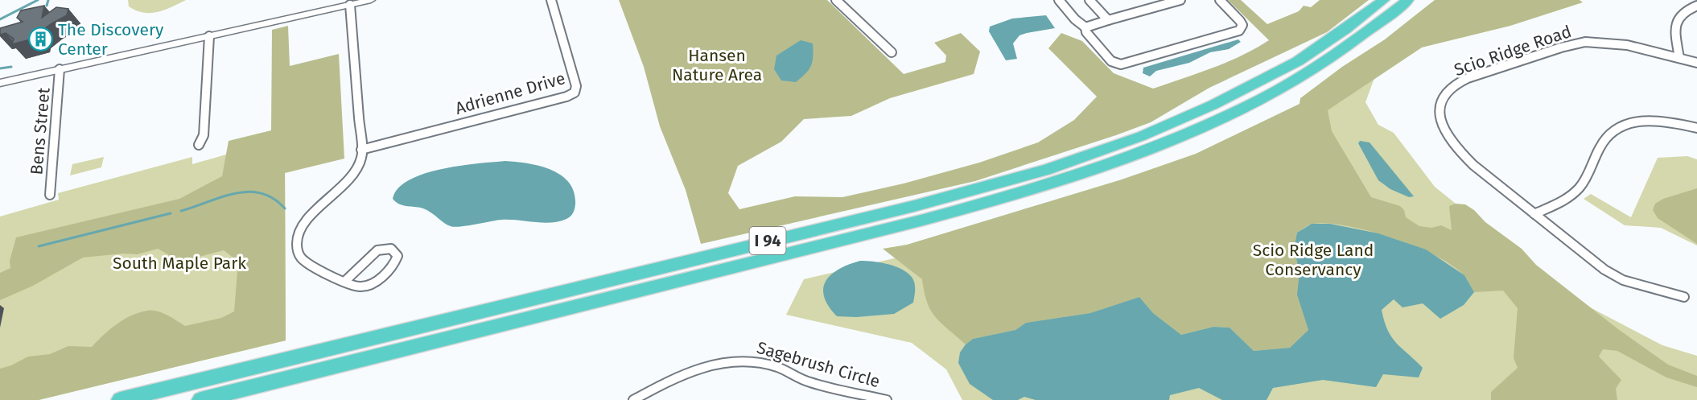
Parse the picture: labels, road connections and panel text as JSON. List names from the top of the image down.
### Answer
{
  "streets": {
    "highway": ["I 94"],
    "street": [
      "Scio Ridge Road",
      "Adrienne Drive",
      "Bens Street",
      "Sagebrush Circle"
    ]
  },
  "parks": ["Hansen Nature Area", "Scio Ridge Land Conservancy", "South Maple Park"],
  "places": {
    "building": ["The Discovery Center"]
  }
}
